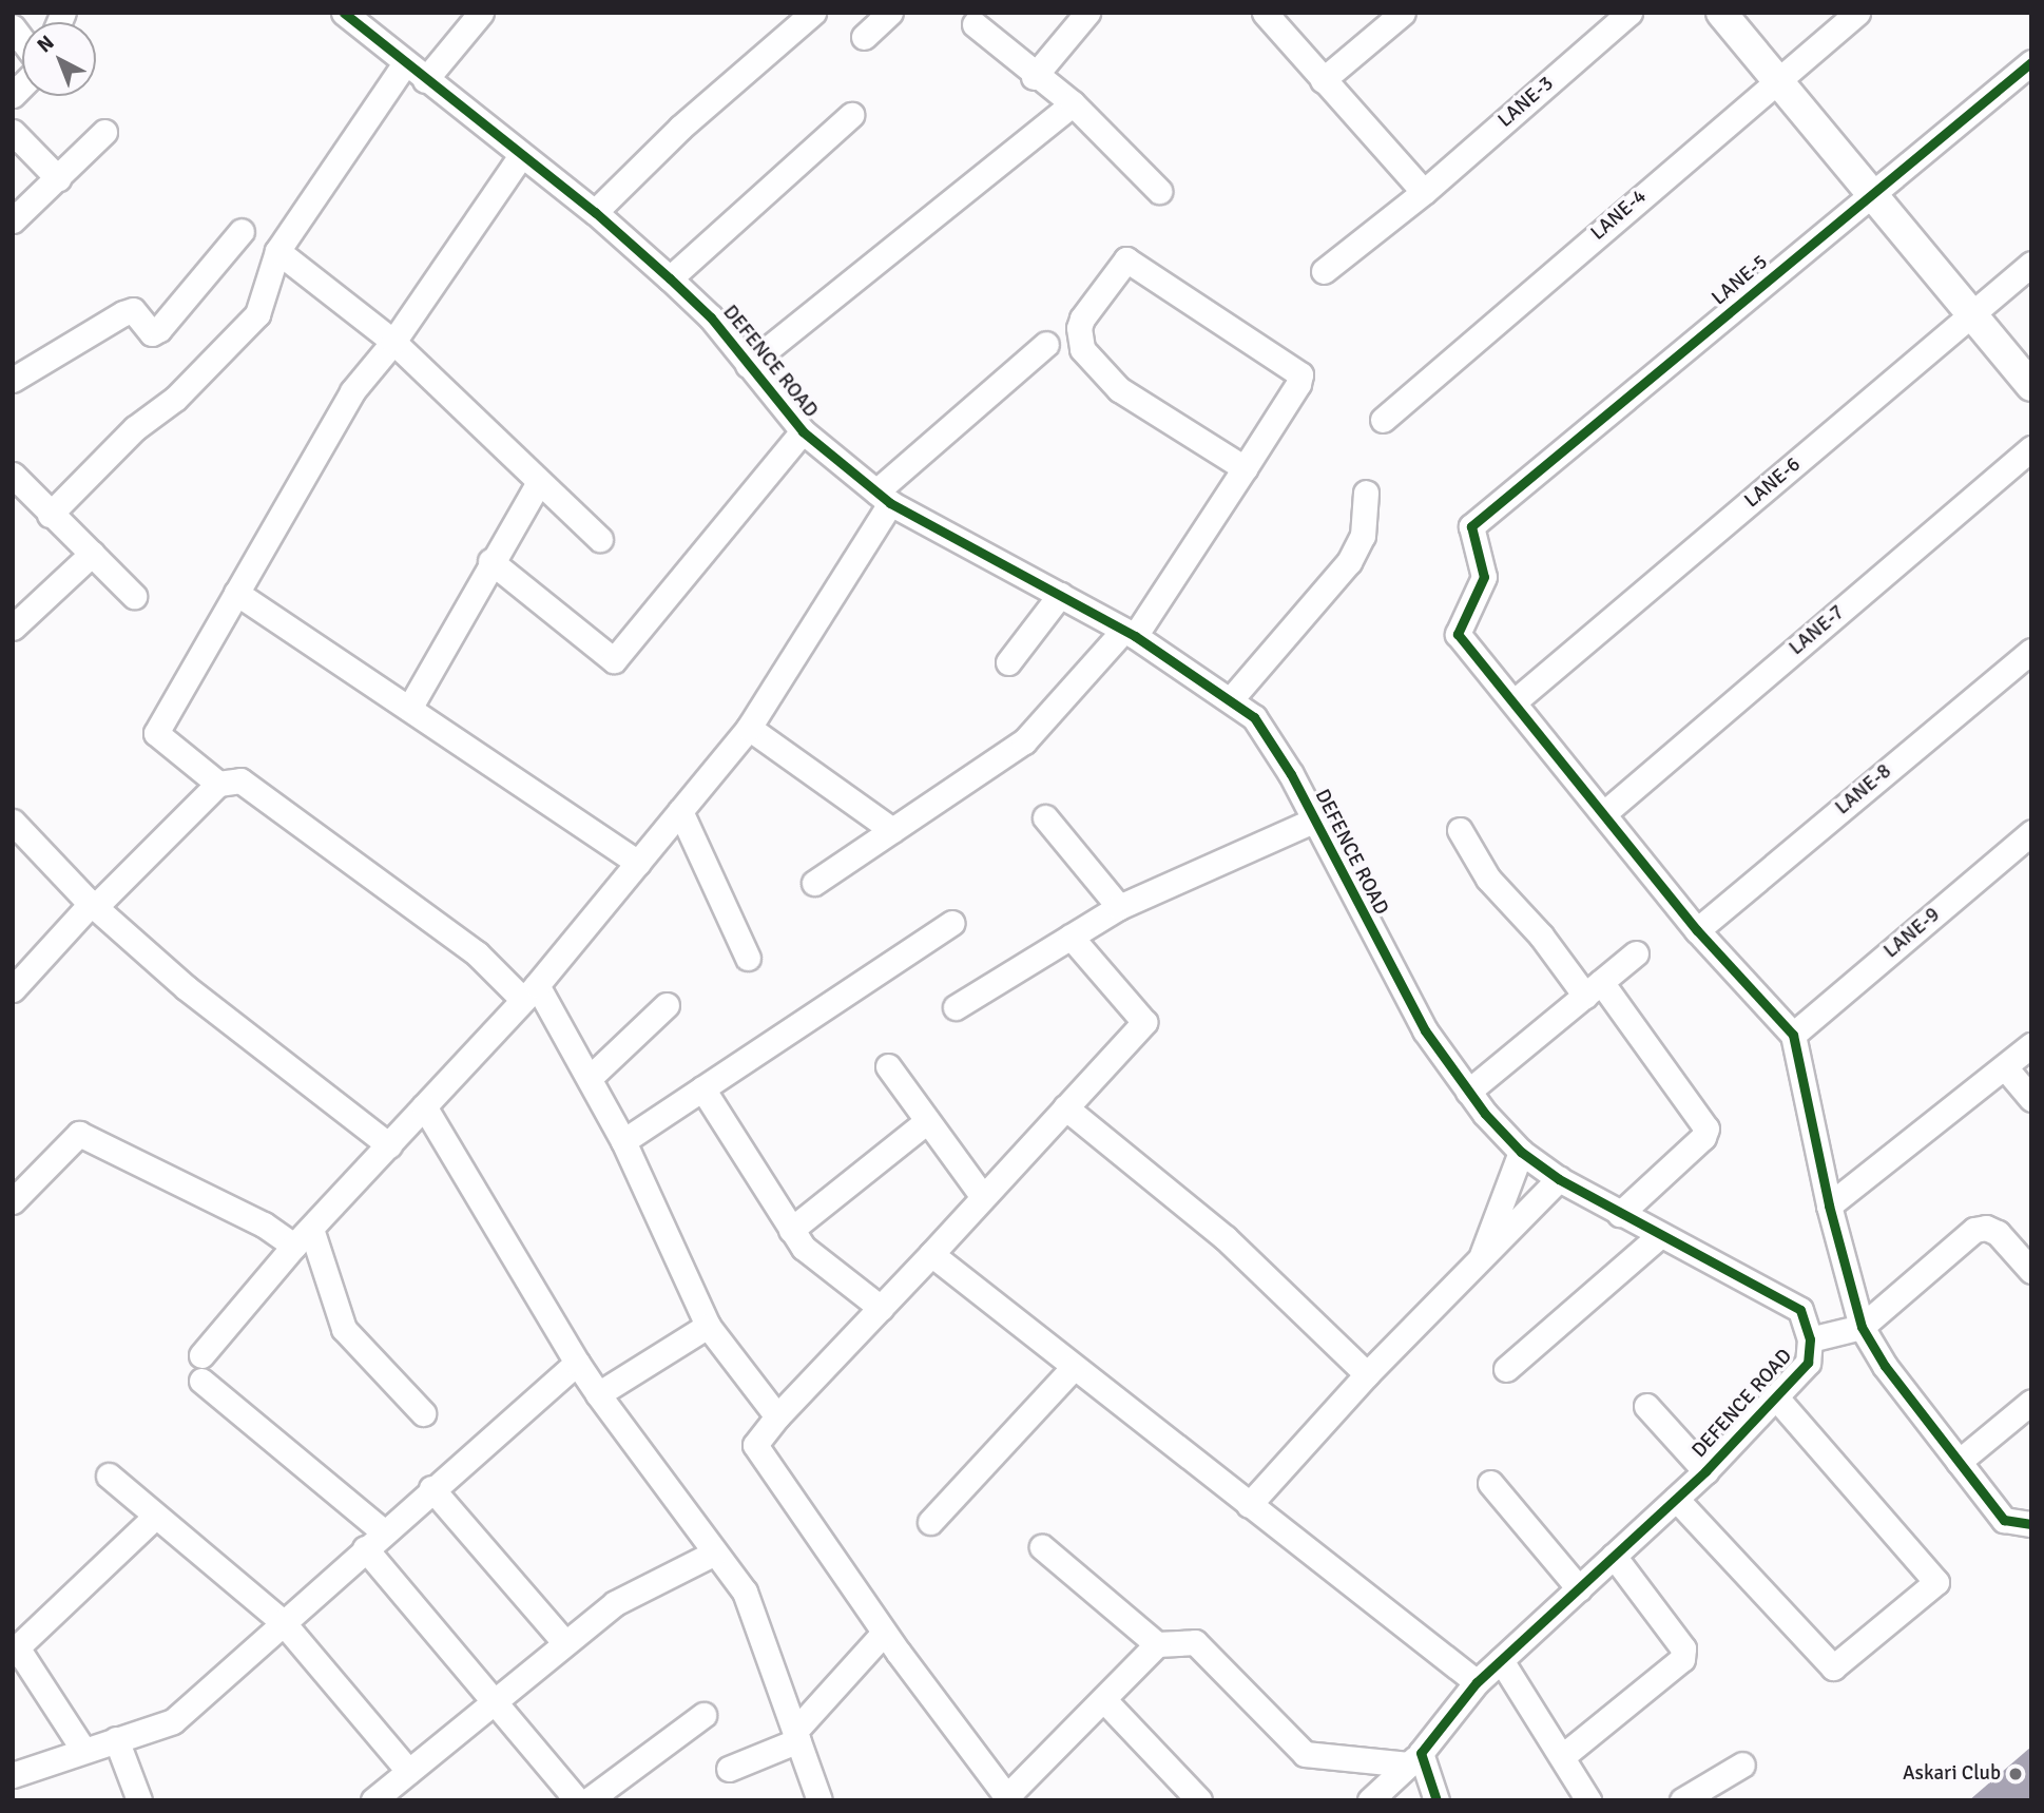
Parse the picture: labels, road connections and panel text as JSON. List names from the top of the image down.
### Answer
{
  "streets": {
    "street": [
      "LANE-3",
      "LANE-4",
      "LANE-5",
      "DEFENCE ROAD",
      "LANE-6",
      "LANE-7",
      "LANE-8",
      "LANE-9"
    ]
  },
  "crossings": [
    ["LANE-5", "LANE-6"]
  ],
  "places": ["Askari Club"],
  "north": "top left"
}
